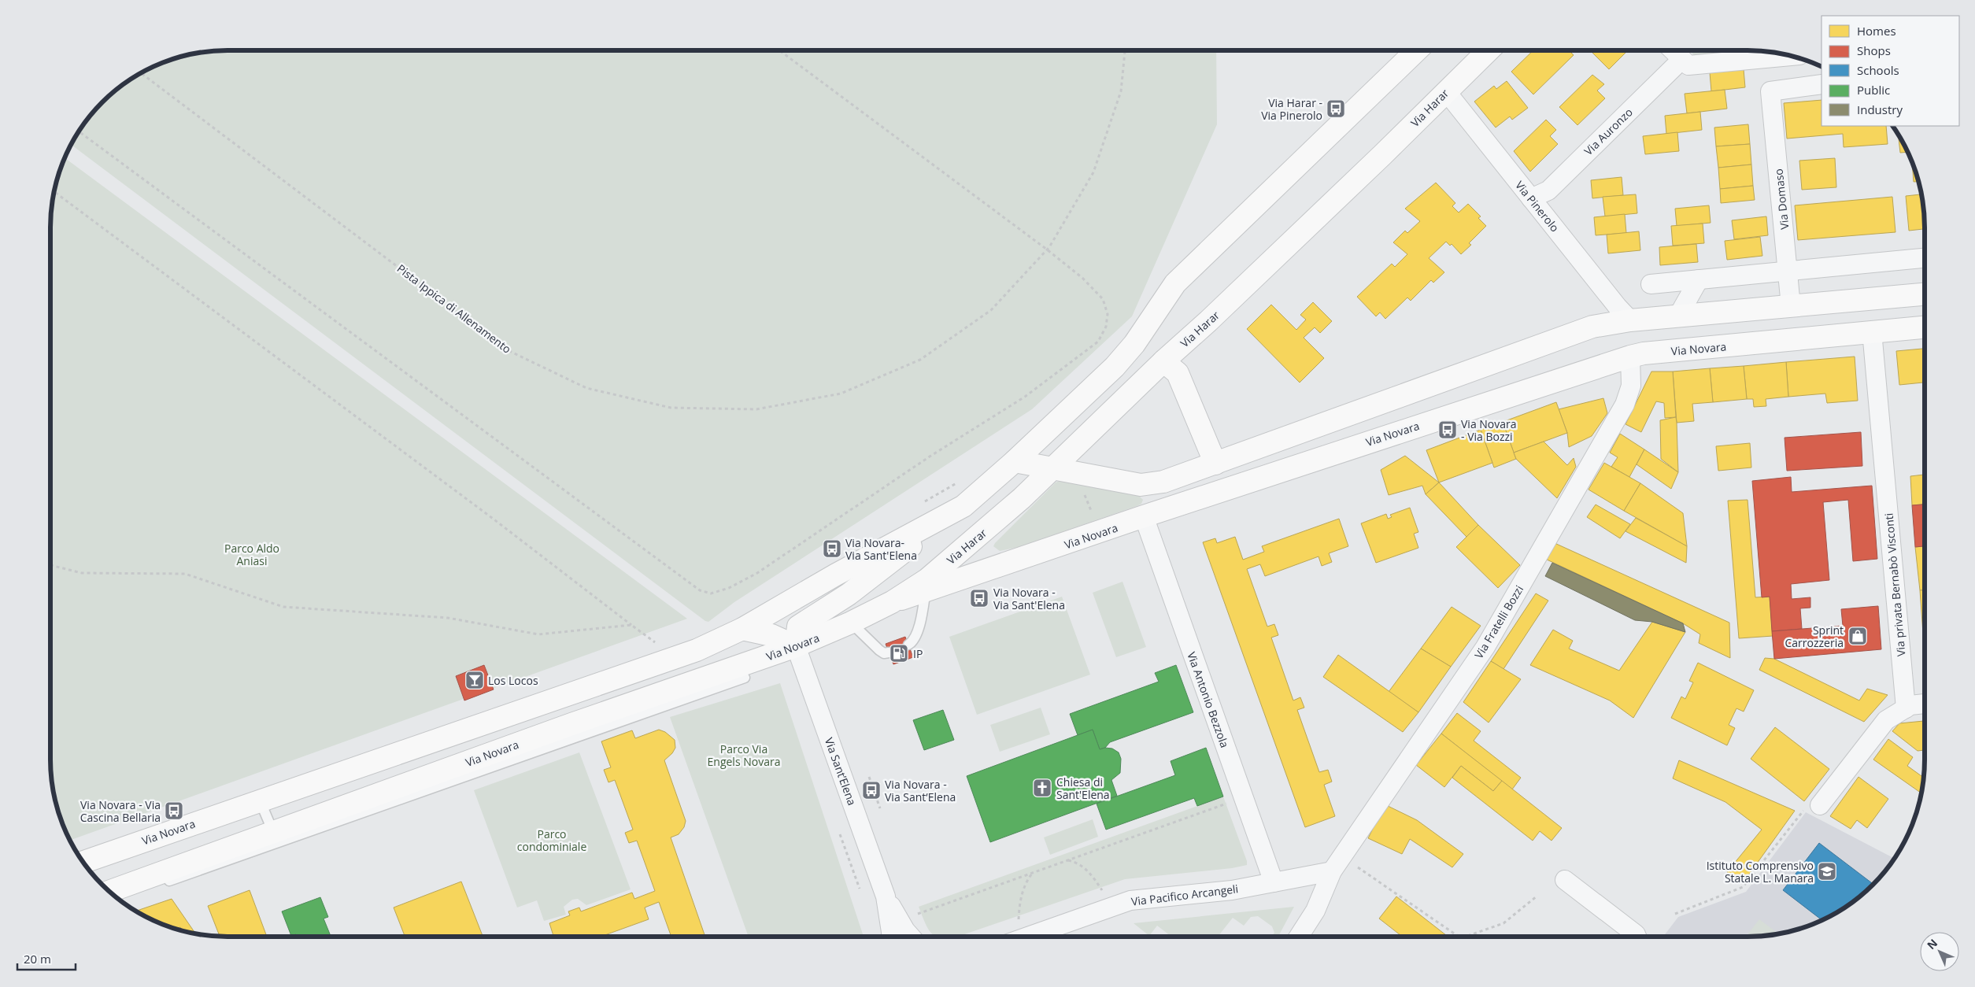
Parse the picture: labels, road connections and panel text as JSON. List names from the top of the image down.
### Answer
{
  "streets": {
    "main road": ["Via Harar", "Via Novara"],
    "street": [
      "Via Auronzo",
      "Via Domaso",
      "Via Pinerolo",
      "Via privata Bernabò Visconti",
      "Via Fratelli Bozzi",
      "Via Antonio Bezzola",
      "Via Sant’Elena",
      "Via Pacifico Arcangeli"
    ],
    "path": ["Pista Ippica di Allenamento"]
  },
  "crossings": [
    ["Via Harar", "Via Pinerolo"],
    ["Via Harar", "Via Novara"],
    ["Via Auronzo", "Via Pinerolo"],
    ["Via Novara", "Via privata Bernabò Visconti"],
    ["Via Novara", "Via Fratelli Bozzi"],
    ["Via Novara", "Via Antonio Bezzola"],
    ["Via Novara", "Via Sant’Elena"],
    ["Via Antonio Bezzola", "Via Pacifico Arcangeli"]
  ],
  "parks": ["Parco Aldo Aniasi", "Parco Via Engels Novara", "Parco condominiale"],
  "places": {
    "bus stop": [
      "Via Harar - Via Pinerolo",
      "Via Novara - Via Bozzi",
      "Via Novara- Via Sant'Elena",
      "Via Novara - Via Sant'Elena",
      "Via Novara - Via Sant‘Elena",
      "Via Novara - Via Cascina Bellaria"
    ],
    "shop": ["Sprint Carrozzeria"],
    "fuel station": ["IP"],
    "bar": ["Los Locos"],
    "church": ["Chiesa di Sant'Elena"],
    "school or university": ["Istituto Comprensivo Statale L. Manara"]
  },
  "legend": [
    "Homes",
    "Shops",
    "Schools",
    "Public",
    "Industry"
  ],
  "scale_bar": "20 m",
  "north": "top left"
}
